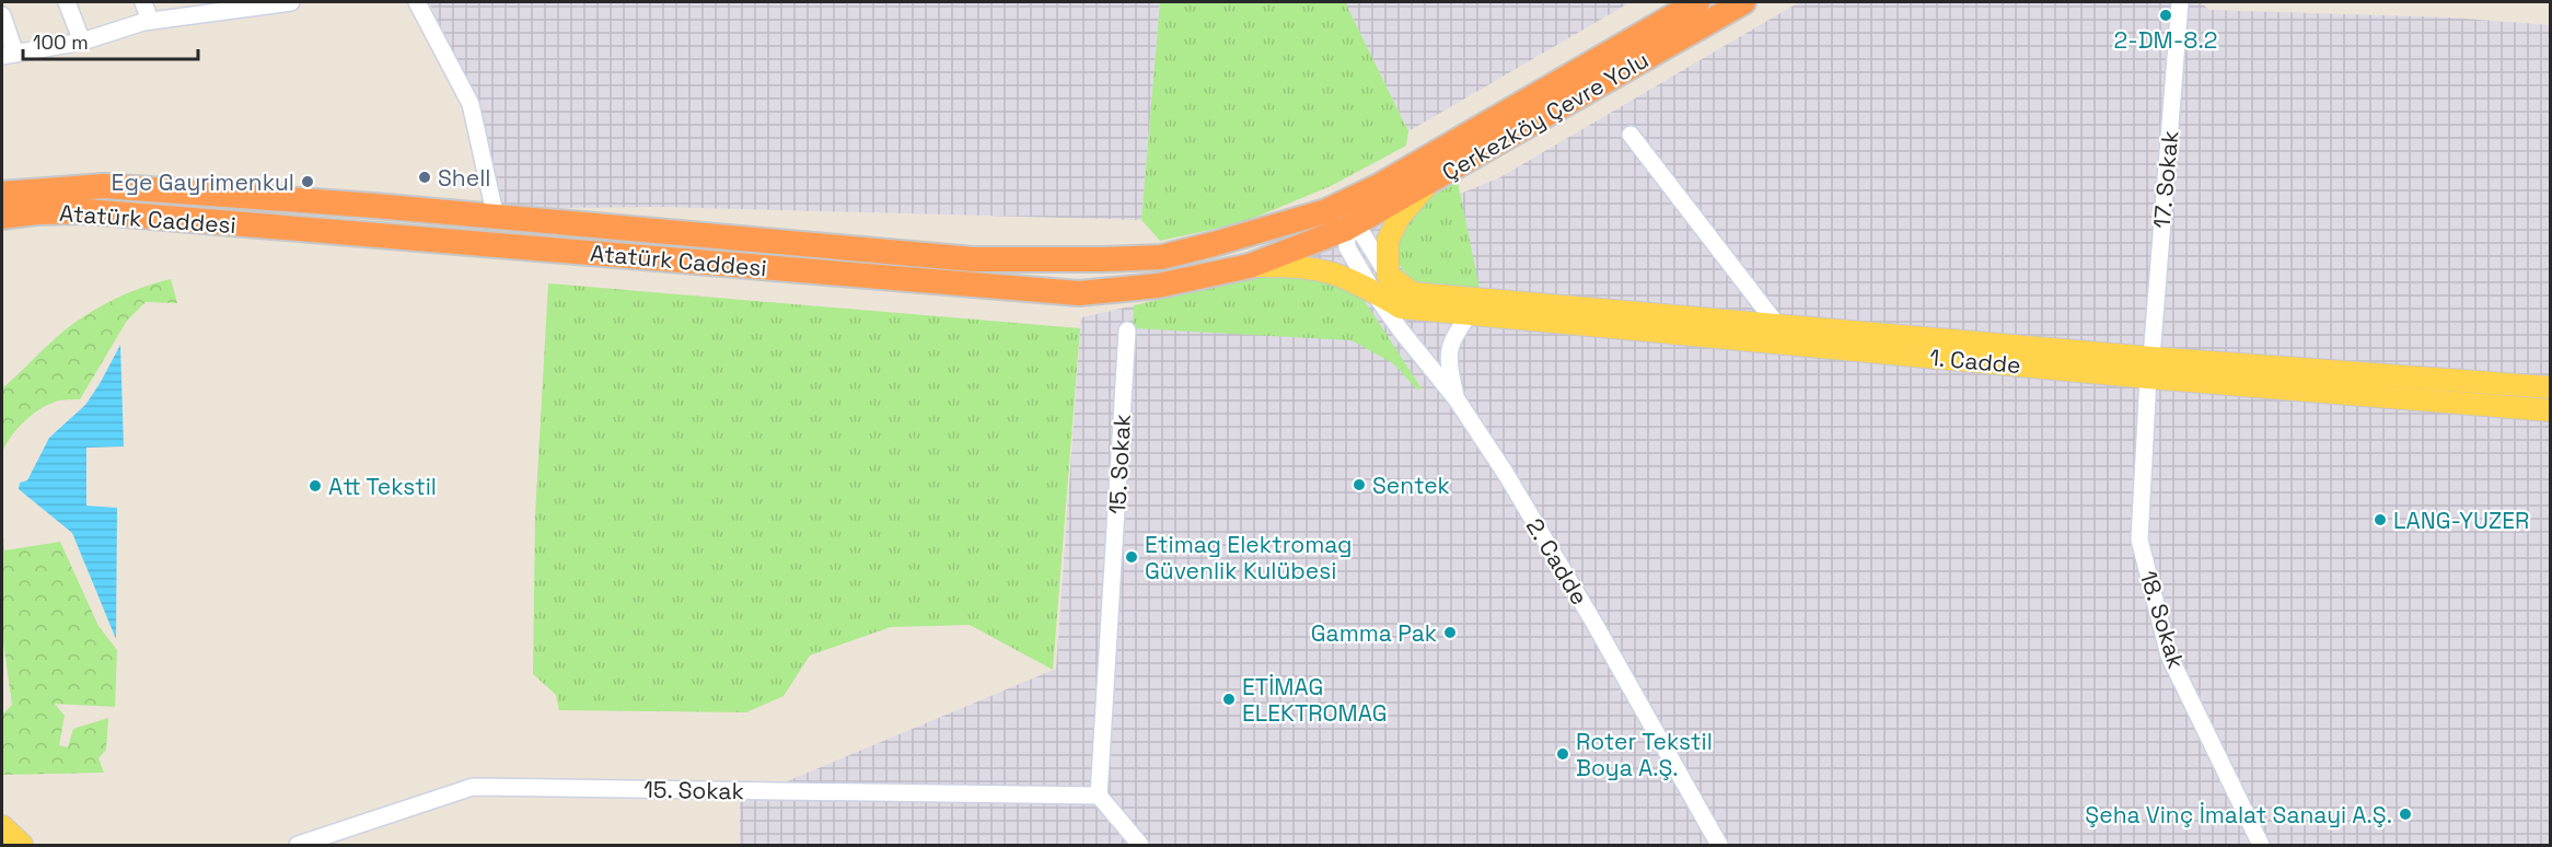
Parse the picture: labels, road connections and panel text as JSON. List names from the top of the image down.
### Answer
{
  "streets": {
    "highway": ["Çerkezköy Çevre Yolu", "Atatürk Caddesi"],
    "main road": ["1. Cadde"],
    "street": [
      "17. Sokak",
      "15. Sokak",
      "2. Cadde",
      "18. Sokak"
    ]
  },
  "crossings": [
    ["Çerkezköy Çevre Yolu", "Atatürk Caddesi"],
    ["Çerkezköy Çevre Yolu", "2. Cadde"],
    ["17. Sokak", "1. Cadde"],
    ["17. Sokak", "18. Sokak"],
    ["Atatürk Caddesi", "2. Cadde"],
    ["1. Cadde", "18. Sokak"]
  ],
  "places": [
    "2-DM-8.2",
    "Shell",
    "Ege Gayrimenkul",
    "Sentek",
    "Att Tekstil",
    "LANG-YUZER",
    "Etimag Elektromag Güvenlik Kulübesi",
    "Gamma Pak",
    "ETİMAG ELEKTROMAG",
    "Roter Tekstil Boya A.Ş.",
    "Şeha Vinç İmalat Sanayi A.Ş."
  ],
  "scale_bar": "100 m"
}
